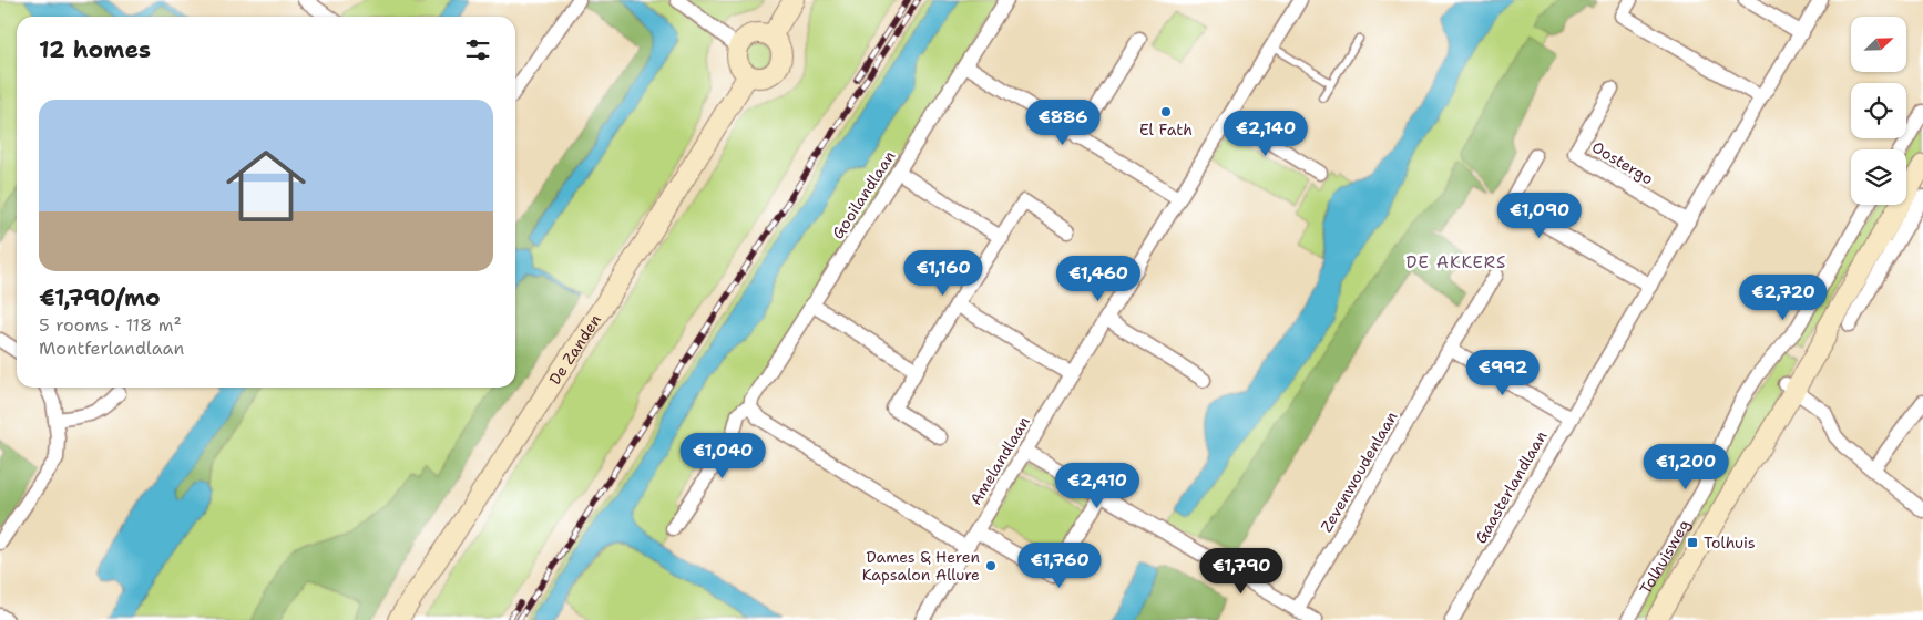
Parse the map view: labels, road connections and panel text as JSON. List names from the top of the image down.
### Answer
{
  "streets": {
    "main road": ["De Zanden", "Tolhuisweg"],
    "street": [
      "Oostergo",
      "Gooilandlaan",
      "Amelandlaan",
      "Zevenwoudenlaan",
      "Gaasterlandlaan"
    ]
  },
  "crossings": [
    ["Oostergo", "Gaasterlandlaan"]
  ],
  "districts": ["DE AKKERS"],
  "places": {
    "other": ["El Fath", "Dames & Heren Kapsalon Allure"],
    "transit": ["Tolhuis"]
  },
  "north": "top right",
  "page": {
    "heading": "12 homes",
    "list": [
      {
        "name": "€1,790/mo",
        "note": "5 rooms · 118 m² · Montferlandlaan"
      }
    ],
    "price": [
      "€886",
      "€2,140",
      "€1,090",
      "€1,160",
      "€1,460",
      "€2,720",
      "€992",
      "€1,040",
      "€1,200",
      "€2,410",
      "€1,760",
      "€1,790"
    ]
  }
}
